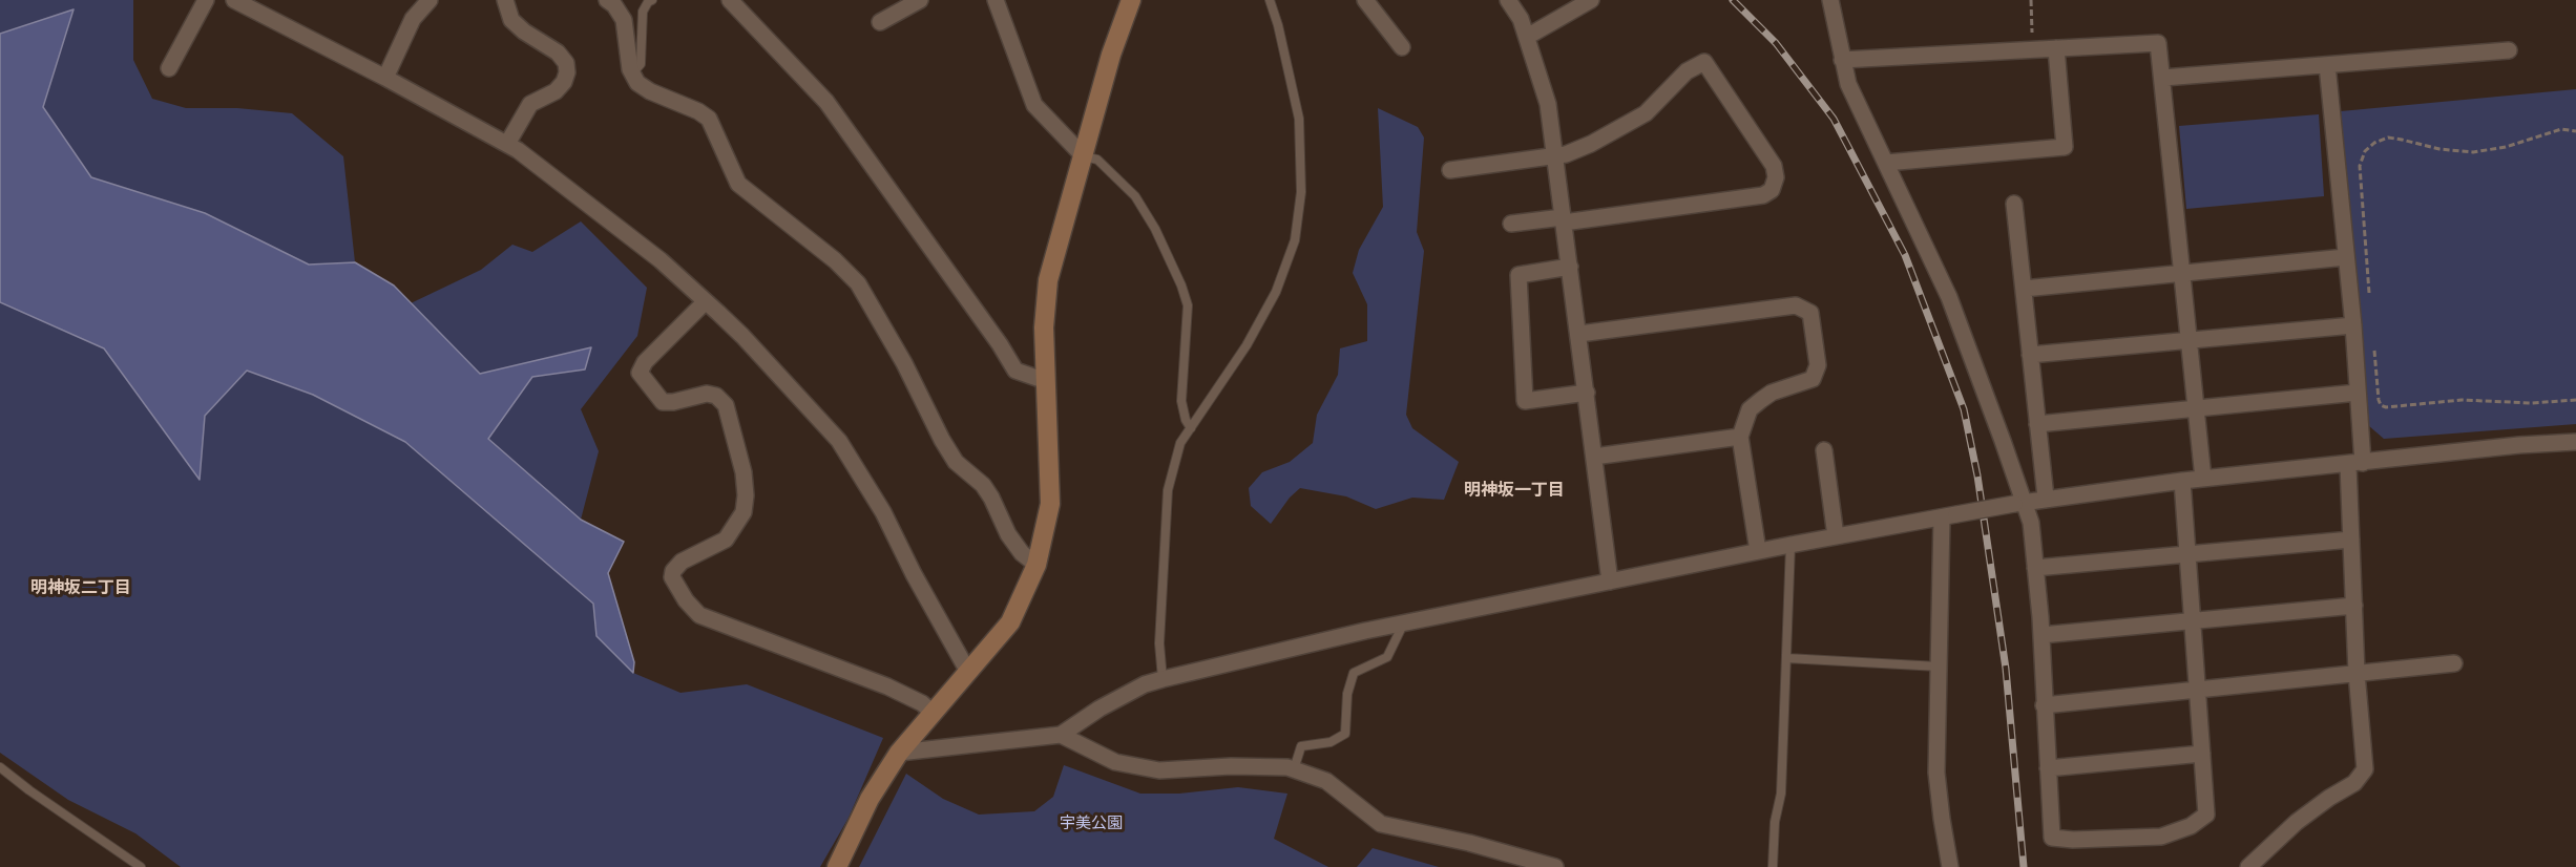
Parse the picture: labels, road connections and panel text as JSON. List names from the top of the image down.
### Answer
{
  "districts": ["明神坂一丁目", "明神坂二丁目"],
  "parks": ["宇美公園"]
}
